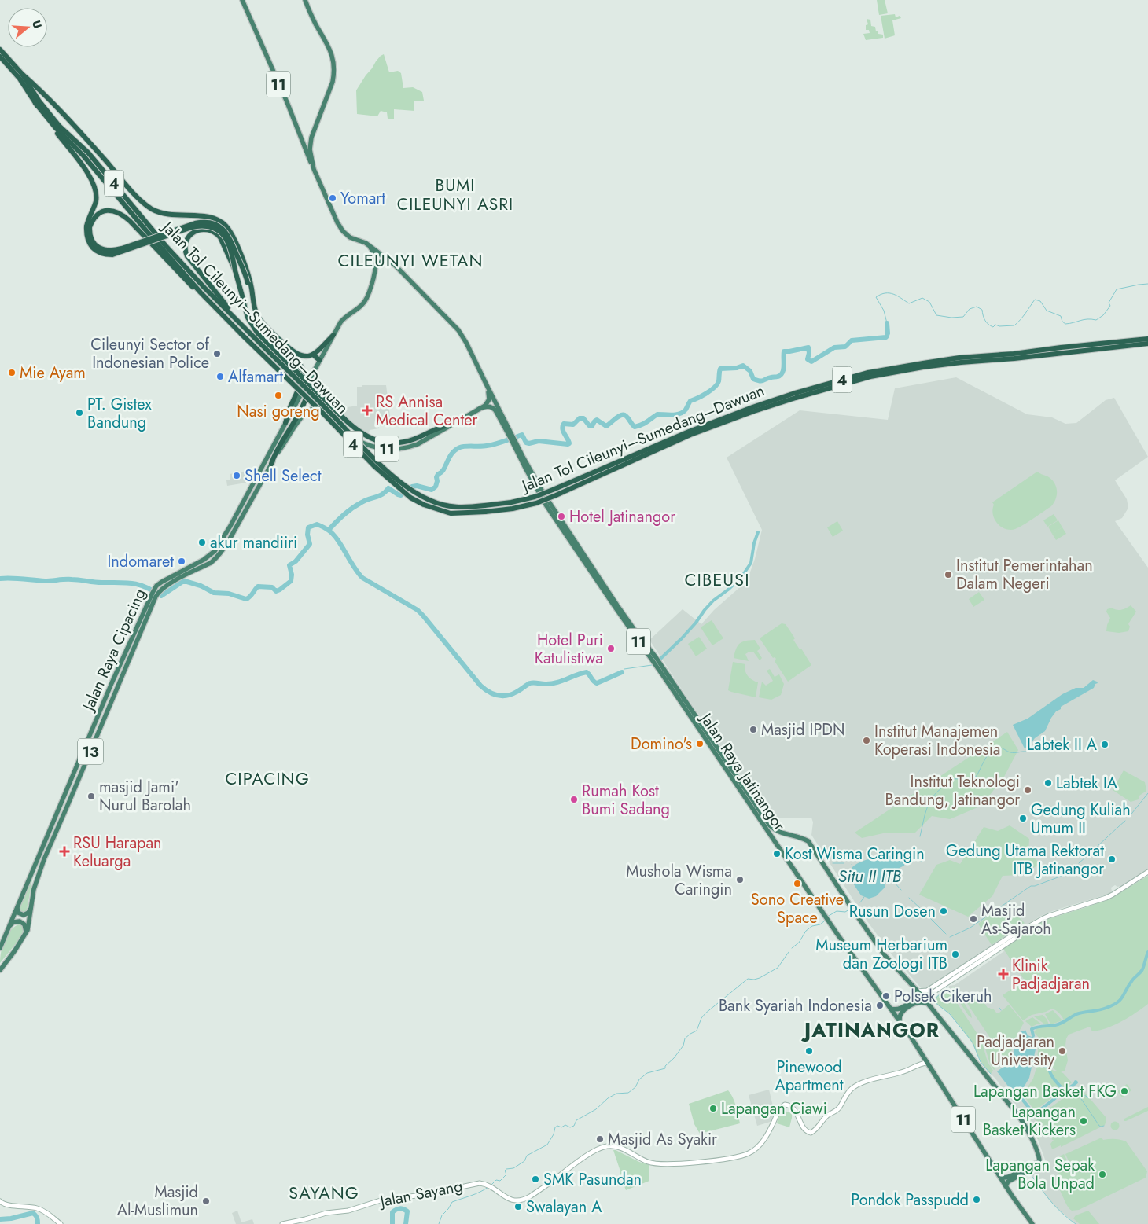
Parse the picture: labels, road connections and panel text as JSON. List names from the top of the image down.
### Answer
{
  "streets": {
    "highway": [
      "11",
      "4",
      "Jalan Tol Cileunyi–Sumedang–Dawuan",
      "Jalan Raya Cipacing",
      "13",
      "Jalan Raya Jatinangor"
    ],
    "main road": ["Jalan Sayang"]
  },
  "crossings": [
    ["11", "Jalan Raya Cipacing"],
    ["11", "Jalan Raya Jatinangor"],
    ["4", "Jalan Tol Cileunyi–Sumedang–Dawuan"],
    ["Jalan Raya Cipacing", "13"]
  ],
  "districts": [
    "BUMI CILEUNYI ASRI",
    "CILEUNYI WETAN",
    "CIBEUSI",
    "CIPACING",
    "JATINANGOR",
    "SAYANG"
  ],
  "water": ["Situ II ITB"],
  "places": {
    "other": [
      "Yomart",
      "Cileunyi Sector of Indonesian Police",
      "Mie Ayam",
      "Alfamart",
      "Nasi goreng",
      "PT. Gistex Bandung",
      "Shell Select",
      "Hotel Jatinangor",
      "akur mandiiri",
      "Indomaret",
      "Institut Pemerintahan Dalam Negeri",
      "Hotel Puri Katulistiwa",
      "Masjid IPDN",
      "Institut Manajemen Koperasi Indonesia",
      "Domino's",
      "Labtek II A",
      "Labtek IA",
      "Institut Teknologi Bandung, Jatinangor",
      "masjid Jami' Nurul Barolah",
      "Rumah Kost Bumi Sadang",
      "Gedung Kuliah Umum II",
      "Kost Wisma Caringin",
      "Gedung Utama Rektorat ITB Jatinangor",
      "Mushola Wisma Caringin",
      "Sono Creative Space",
      "Rusun Dosen",
      "Masjid As-Sajaroh",
      "Museum Herbarium dan Zoologi ITB",
      "Polsek Cikeruh",
      "Bank Syariah Indonesia",
      "Pinewood Apartment",
      "Padjadjaran University",
      "Lapangan Basket FKG",
      "Lapangan Ciawi",
      "Lapangan Basket Kickers",
      "Masjid As Syakir",
      "Lapangan Sepak Bola Unpad",
      "SMK Pasundan",
      "Pondok Passpudd",
      "Masjid Al-Muslimun",
      "Swalayan A"
    ],
    "health": ["RS Annisa Medical Center", "RSU Harapan Keluarga", "Klinik Padjadjaran"]
  },
  "north": "right"
}
